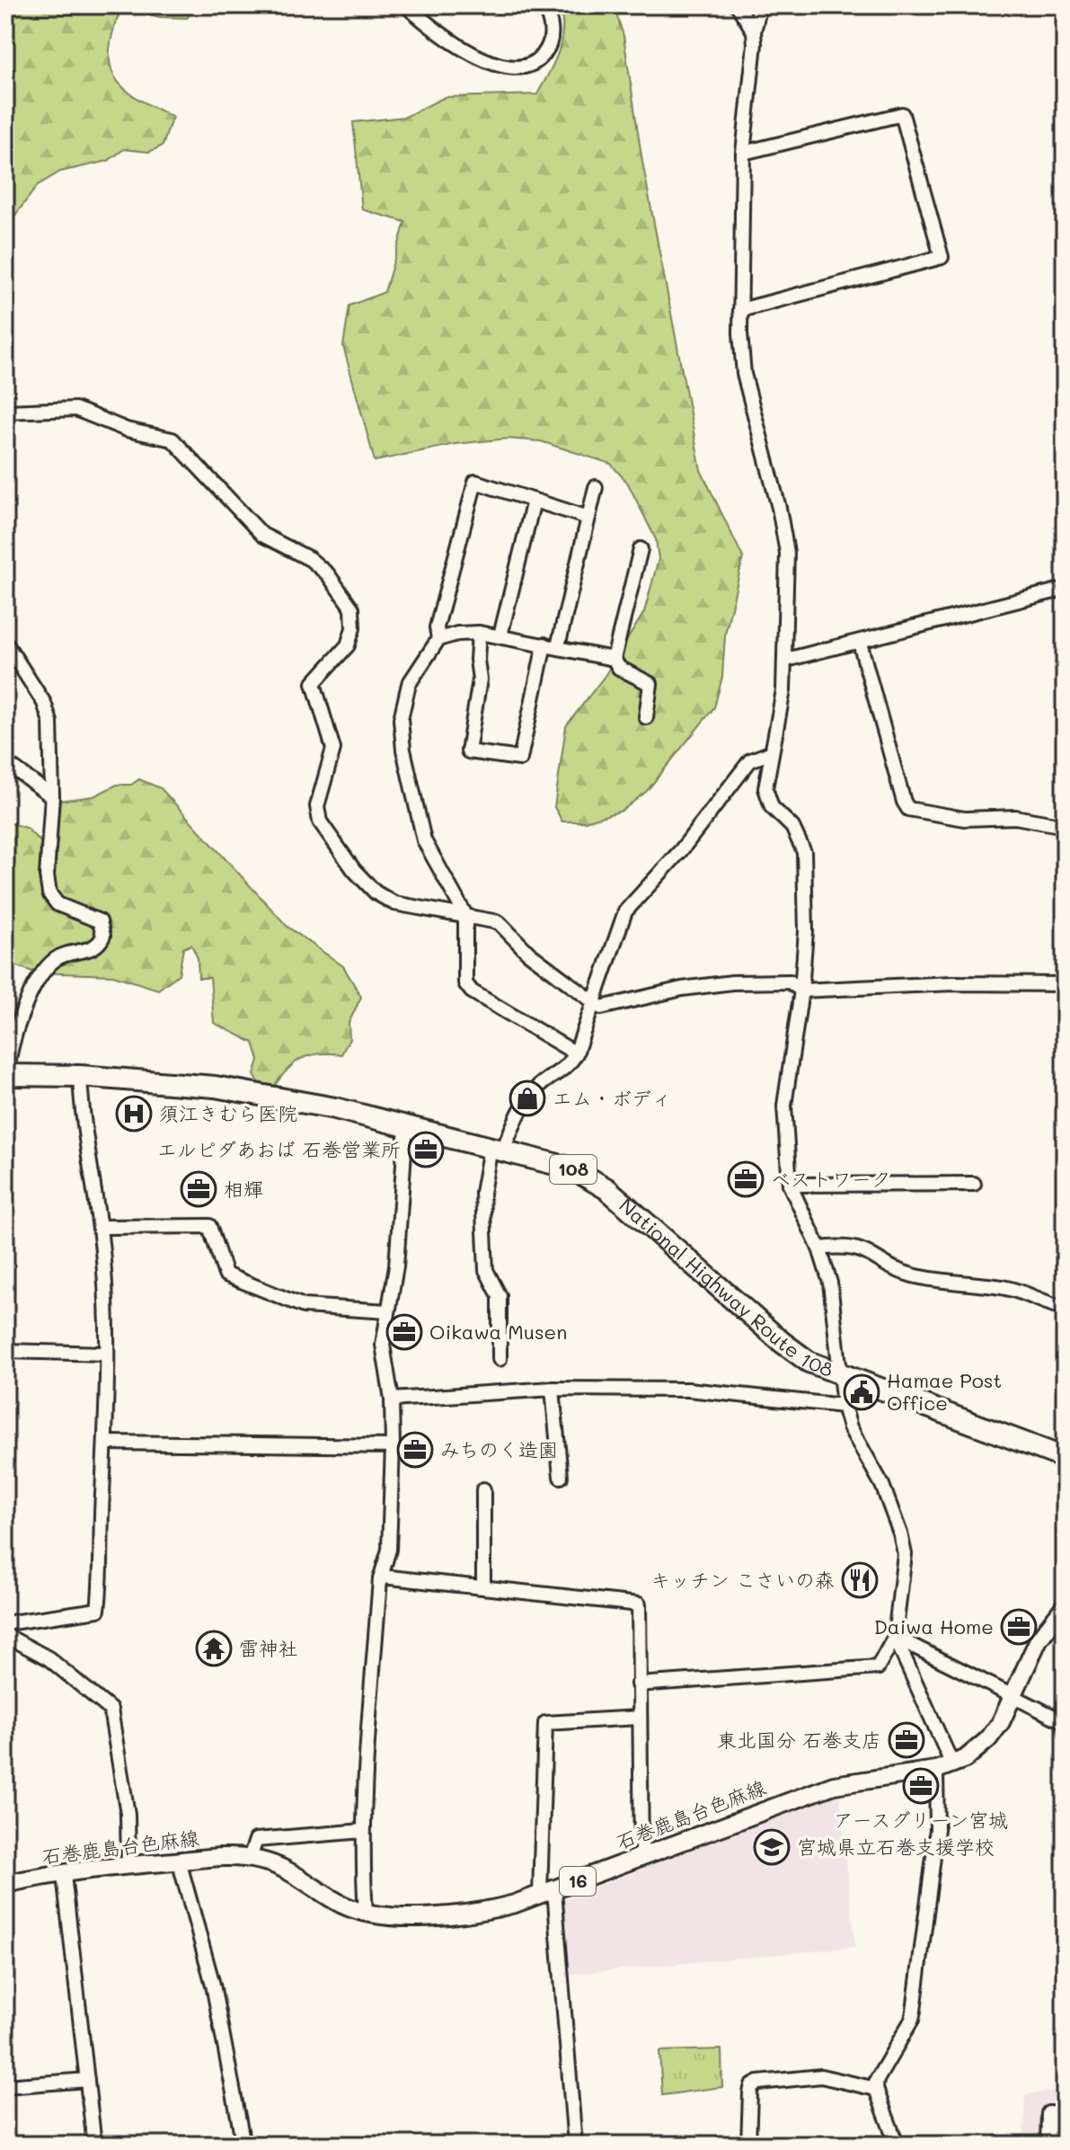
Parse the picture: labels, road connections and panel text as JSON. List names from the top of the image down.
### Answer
{
  "streets": {
    "highway": ["108", "National Highway Route 108"],
    "main road": ["石巻鹿島台色麻線", "16"]
  },
  "places": {
    "shop": ["エム・ボディ"],
    "hospital": ["須江きむら医院"],
    "office": [
      "エルピダあおば 石巻営業所",
      "ベストワーク",
      "相輝",
      "Oikawa Musen",
      "みちのく造園",
      "Daiwa Home",
      "東北国分 石巻支店",
      "アースグリーン宮城"
    ],
    "public building": ["Hamae Post Office"],
    "restaurant": ["キッチン こさいの森"],
    "temple": ["雷神社"],
    "school or university": ["宮城県立石巻支援学校"]
  }
}
